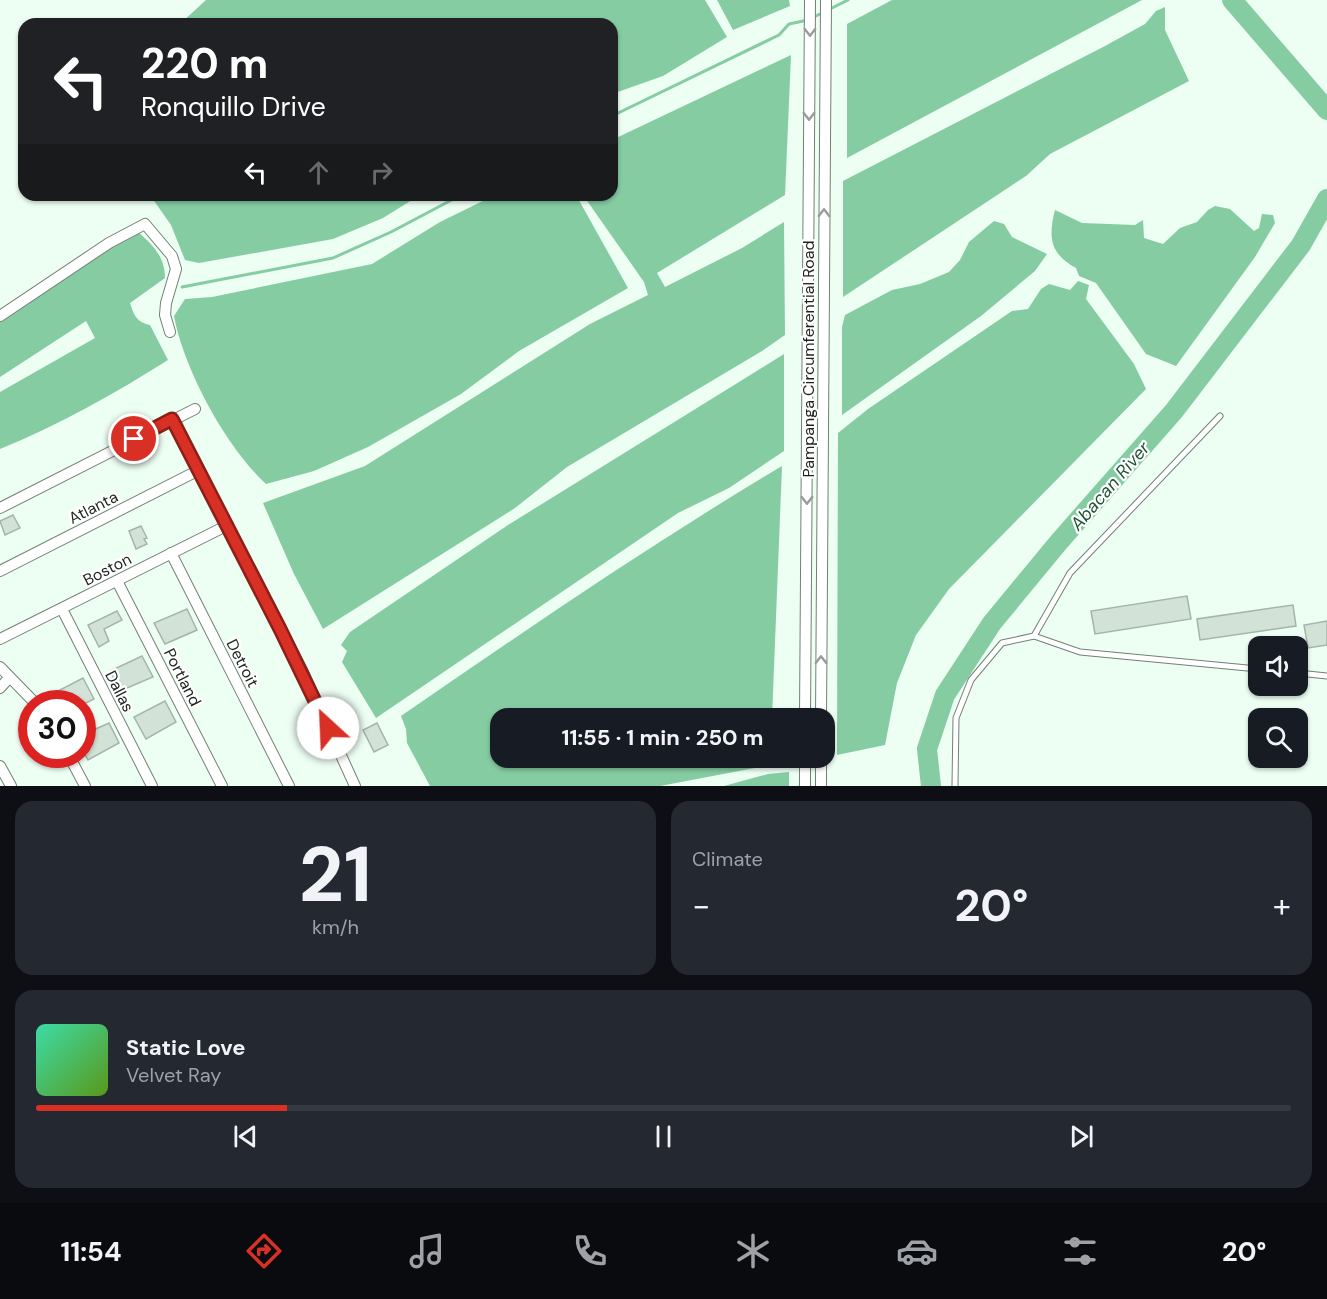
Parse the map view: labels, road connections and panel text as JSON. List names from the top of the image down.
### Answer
{
  "streets": {
    "street": [
      "Pampanga Circumferential Road",
      "Atlanta",
      "Boston",
      "Detroit",
      "Portland",
      "Dallas"
    ]
  },
  "crossings": [
    ["Boston", "Detroit"],
    ["Boston", "Portland"],
    ["Boston", "Dallas"]
  ],
  "water": ["Abacan River"],
  "page": {
    "turn": ["220 m", "Ronquillo Drive"],
    "limit": "30",
    "trip": "11:55 · 1 min · 250 m",
    "tile": [
      ["21", "km/h"],
      "Climate"
    ],
    "heat": ["−", "20°", "+"],
    "song": ["Static Love", "Velvet Ray"],
    "tabs": ["11:54", "20°"]
  }
}
